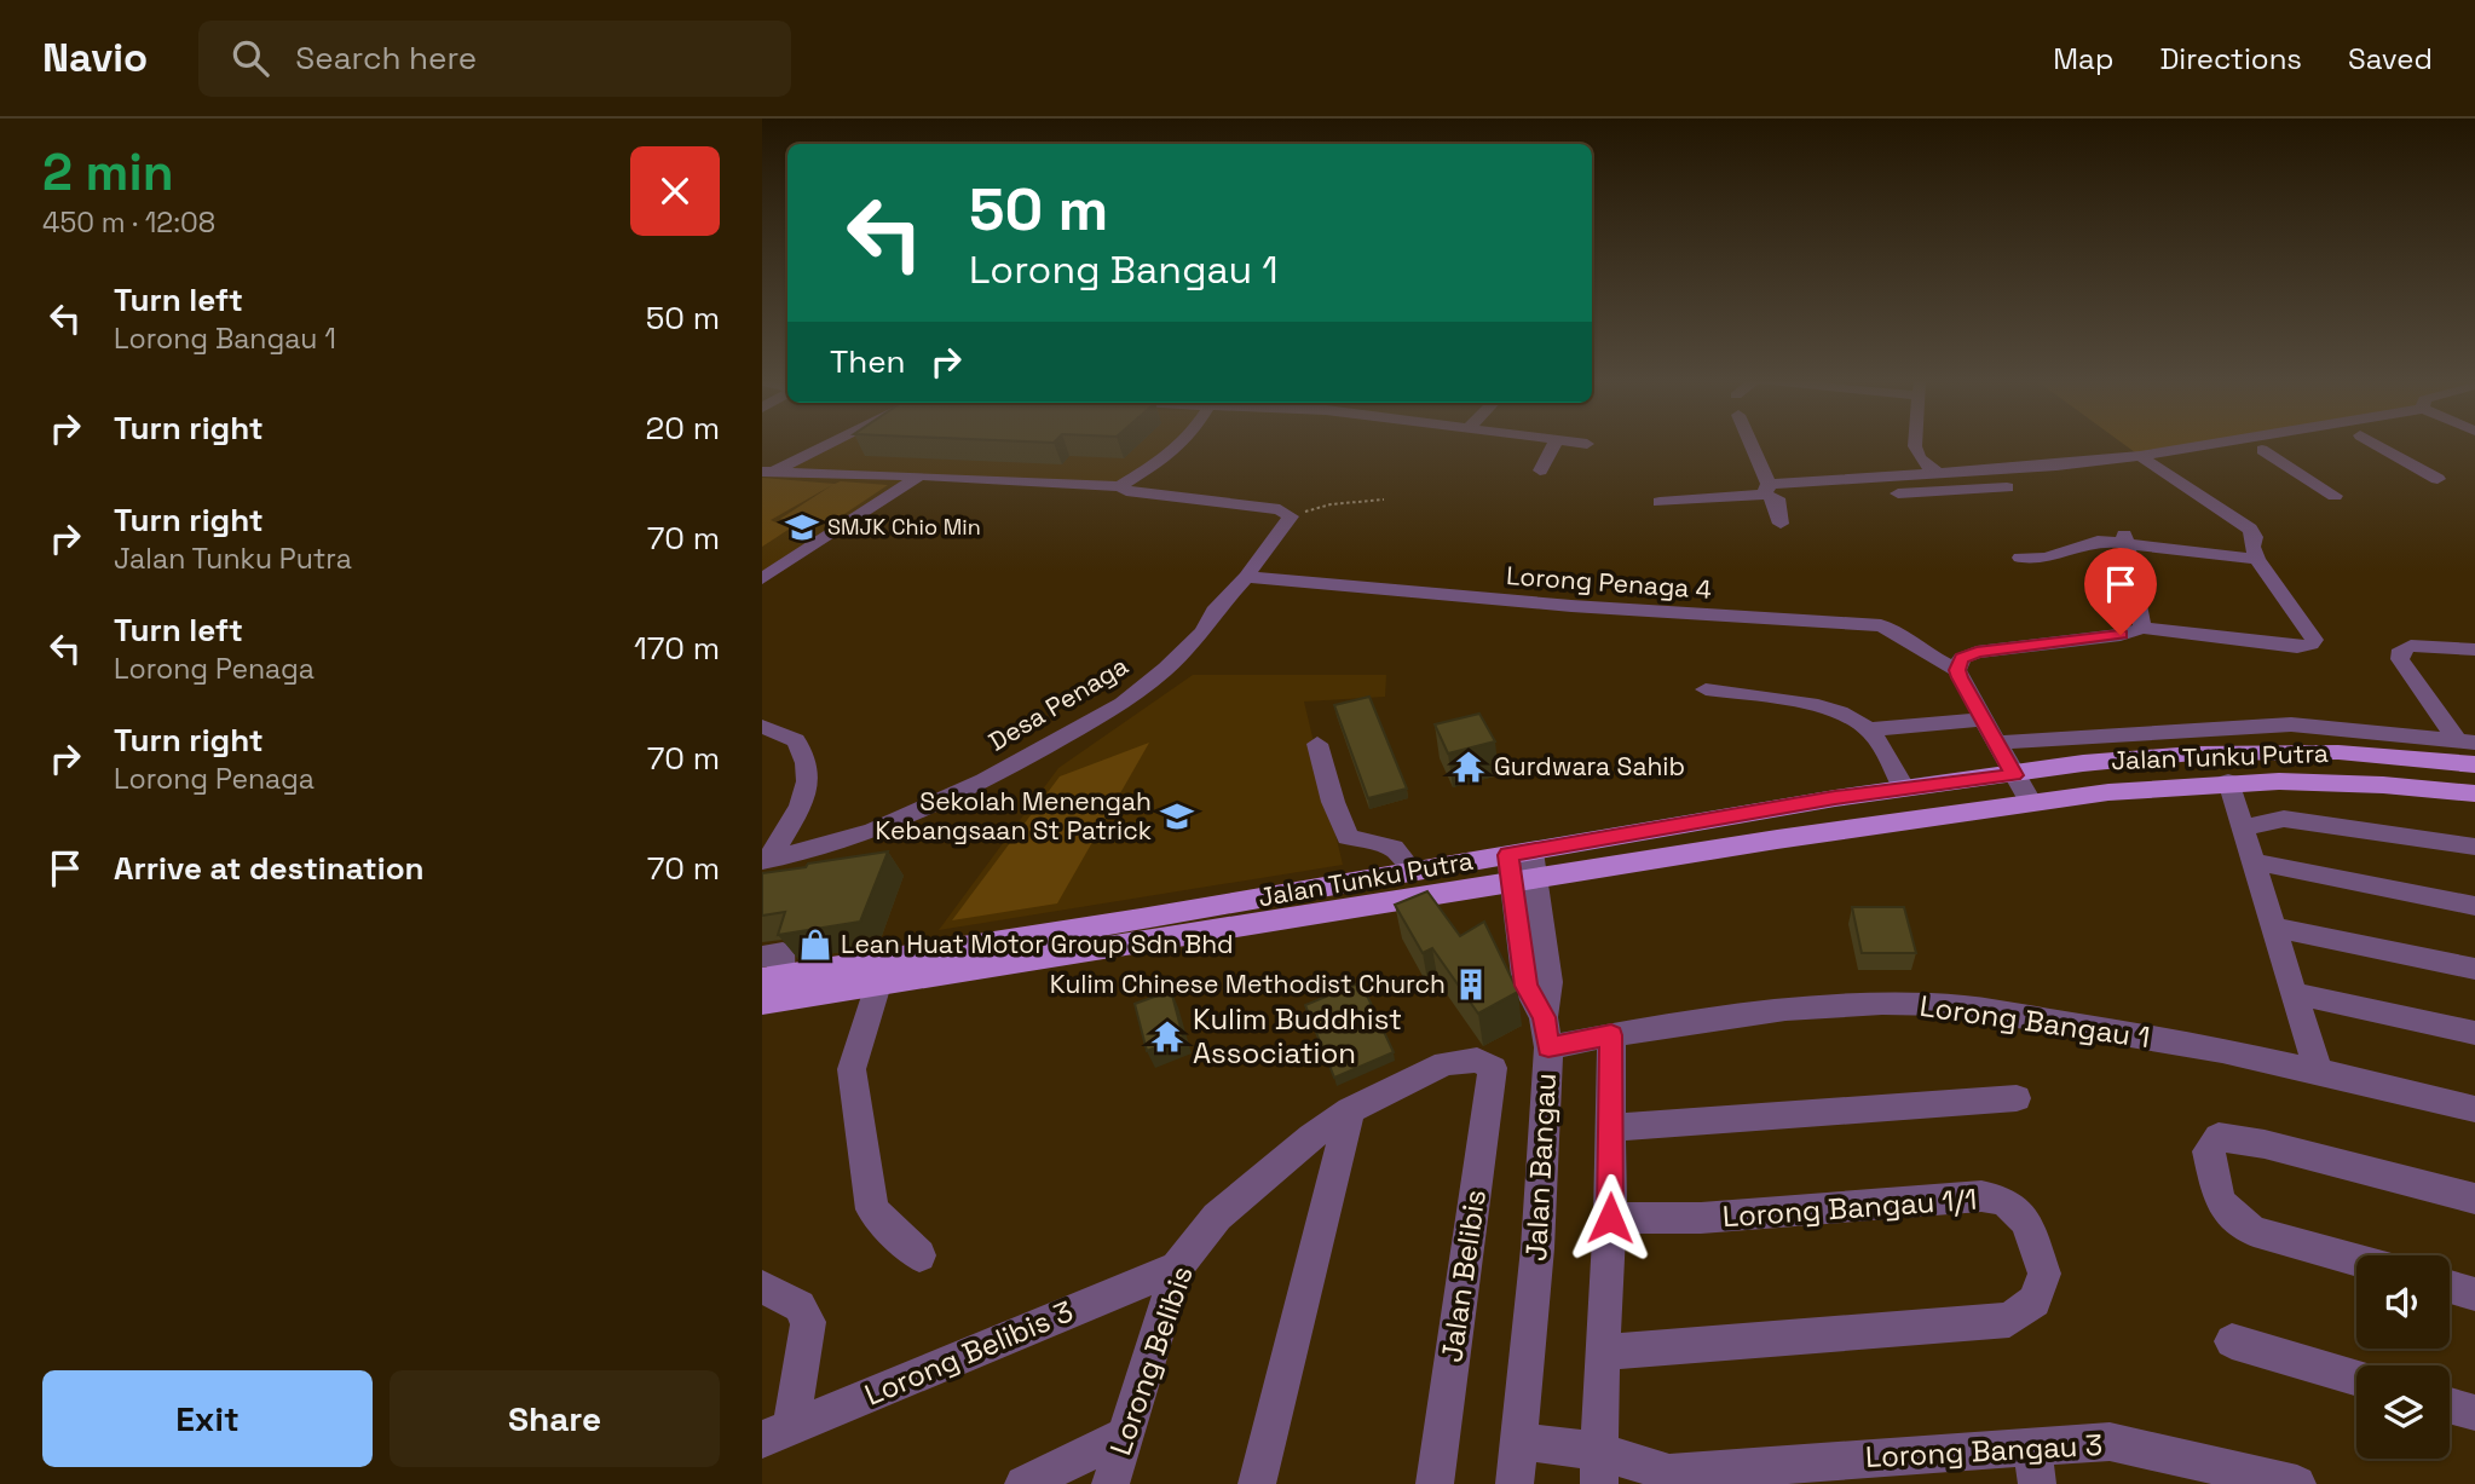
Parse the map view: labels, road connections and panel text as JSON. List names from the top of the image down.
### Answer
{
  "streets": {
    "main road": ["Jalan Tunku Putra"],
    "street": [
      "Lorong Penaga 4",
      "Desa Penaga",
      "Lorong Bangau 1",
      "Jalan Bangau",
      "Lorong Bangau 1/1",
      "Jalan Belibis",
      "Lorong Belibis 3",
      "Lorong Belibis",
      "Lorong Bangau 3"
    ]
  },
  "crossings": [
    ["Lorong Penaga 4", "Desa Penaga"],
    ["Lorong Bangau 1", "Jalan Bangau"],
    ["Jalan Bangau", "Lorong Bangau 3"],
    ["Jalan Belibis", "Lorong Belibis"],
    ["Lorong Belibis 3", "Lorong Belibis"]
  ],
  "places": {
    "school or university": ["SMJK Chio Min", "Sekolah Menengah Kebangsaan St Patrick"],
    "temple": ["Gurdwara Sahib", "Kulim Buddhist Association"],
    "shop": ["Lean Huat Motor Group Sdn Bhd"],
    "building": ["Kulim Chinese Methodist Church"]
  },
  "page": {
    "header": "Navio",
    "search": "Search here",
    "nav": ["Map", "Directions", "Saved"],
    "heading": ["2 min", "450 m · 12:08"],
    "turn": ["50 m", "Lorong Bangau 1"],
    "list": [
      {
        "name": "Turn left",
        "note": "Lorong Bangau 1",
        "value": "50 m"
      },
      {
        "name": "Turn right",
        "value": "20 m"
      },
      {
        "name": "Turn right",
        "note": "Jalan Tunku Putra",
        "value": "70 m"
      },
      {
        "name": "Turn left",
        "note": "Lorong Penaga",
        "value": "170 m"
      },
      {
        "name": "Turn right",
        "note": "Lorong Penaga",
        "value": "70 m"
      },
      {
        "name": "Arrive at destination",
        "value": "70 m"
      }
    ],
    "then": "Then",
    "buttons": ["Exit", "Share"]
  }
}
